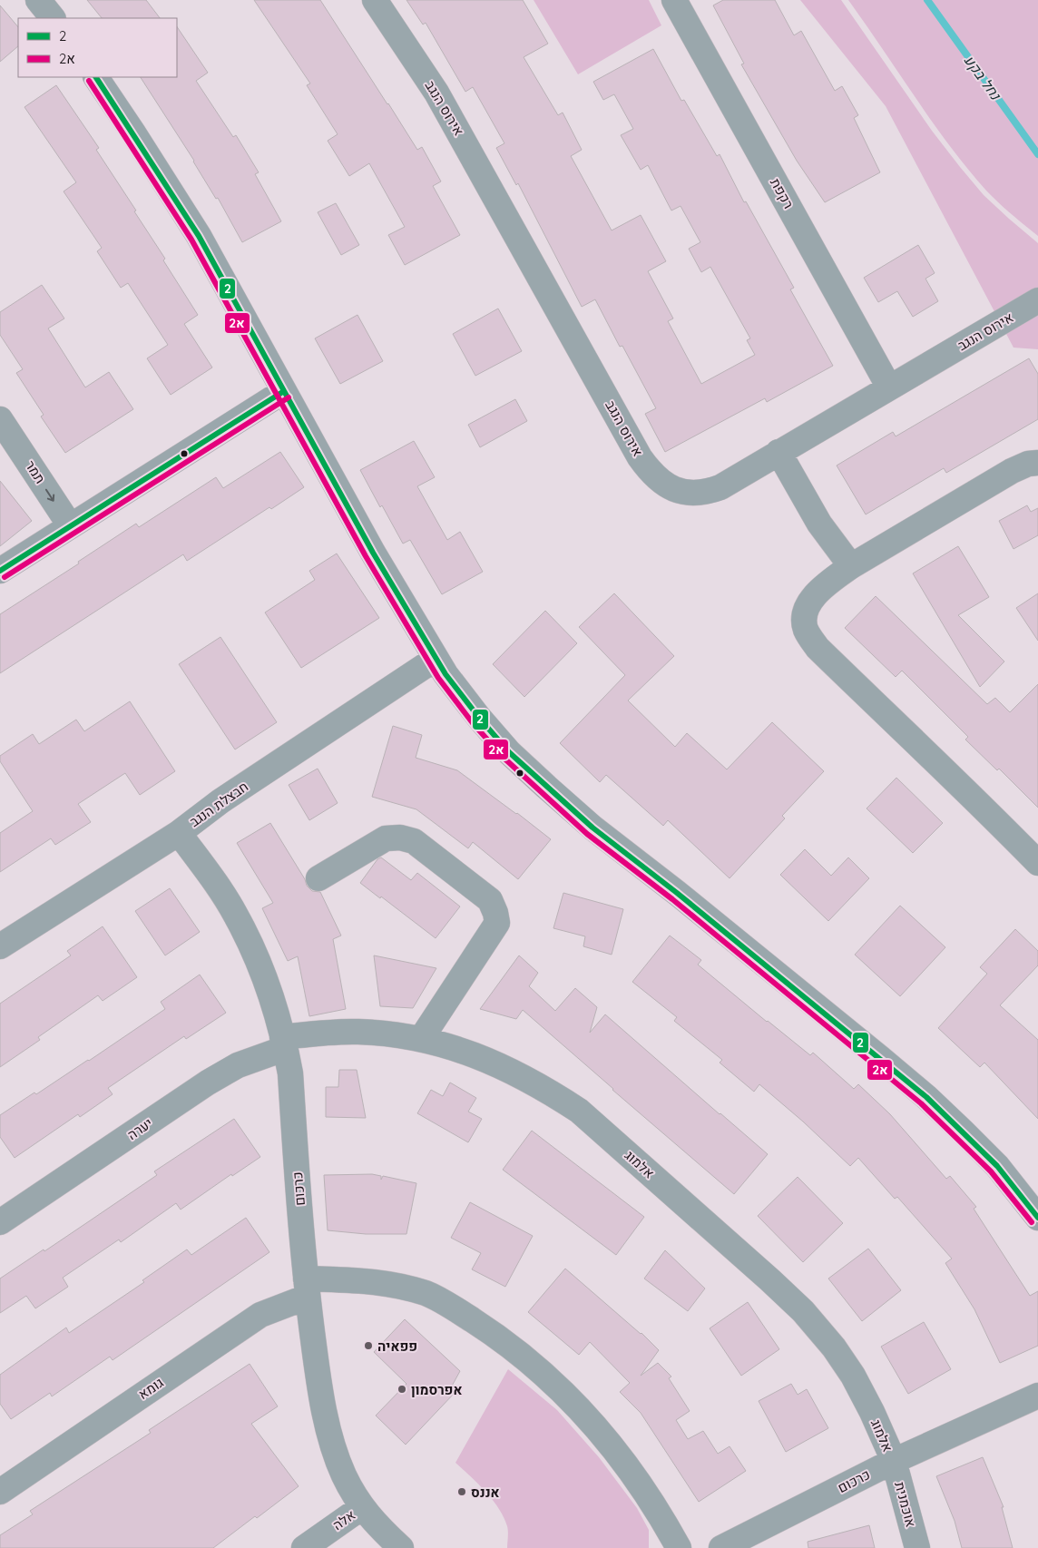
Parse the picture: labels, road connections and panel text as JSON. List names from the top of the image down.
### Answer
{
  "streets": {
    "street": [
      "אירוס הנגב",
      "רקפת",
      "תמר",
      "חבצלת הנגב",
      "יערה",
      "אלמוג",
      "כרכום",
      "גומא",
      "אוכמנית",
      "אלה"
    ]
  },
  "crossings": [
    ["אירוס הנגב", "רקפת"],
    ["חבצלת הנגב", "כרכום"],
    ["יערה", "אלמוג"],
    ["יערה", "כרכום"],
    ["אלמוג", "כרכום"],
    ["אלמוג", "אוכמנית"],
    ["כרכום", "גומא"],
    ["כרכום", "אוכמנית"],
    ["כרכום", "אלה"]
  ],
  "one_way": ["תמר"],
  "water": ["נחל בקע"],
  "places": ["פפאיה", "אפרסמון", "אננס"],
  "lines": ["transit line 2", "transit line 2א"],
  "legend": ["2", "2א"]
}
